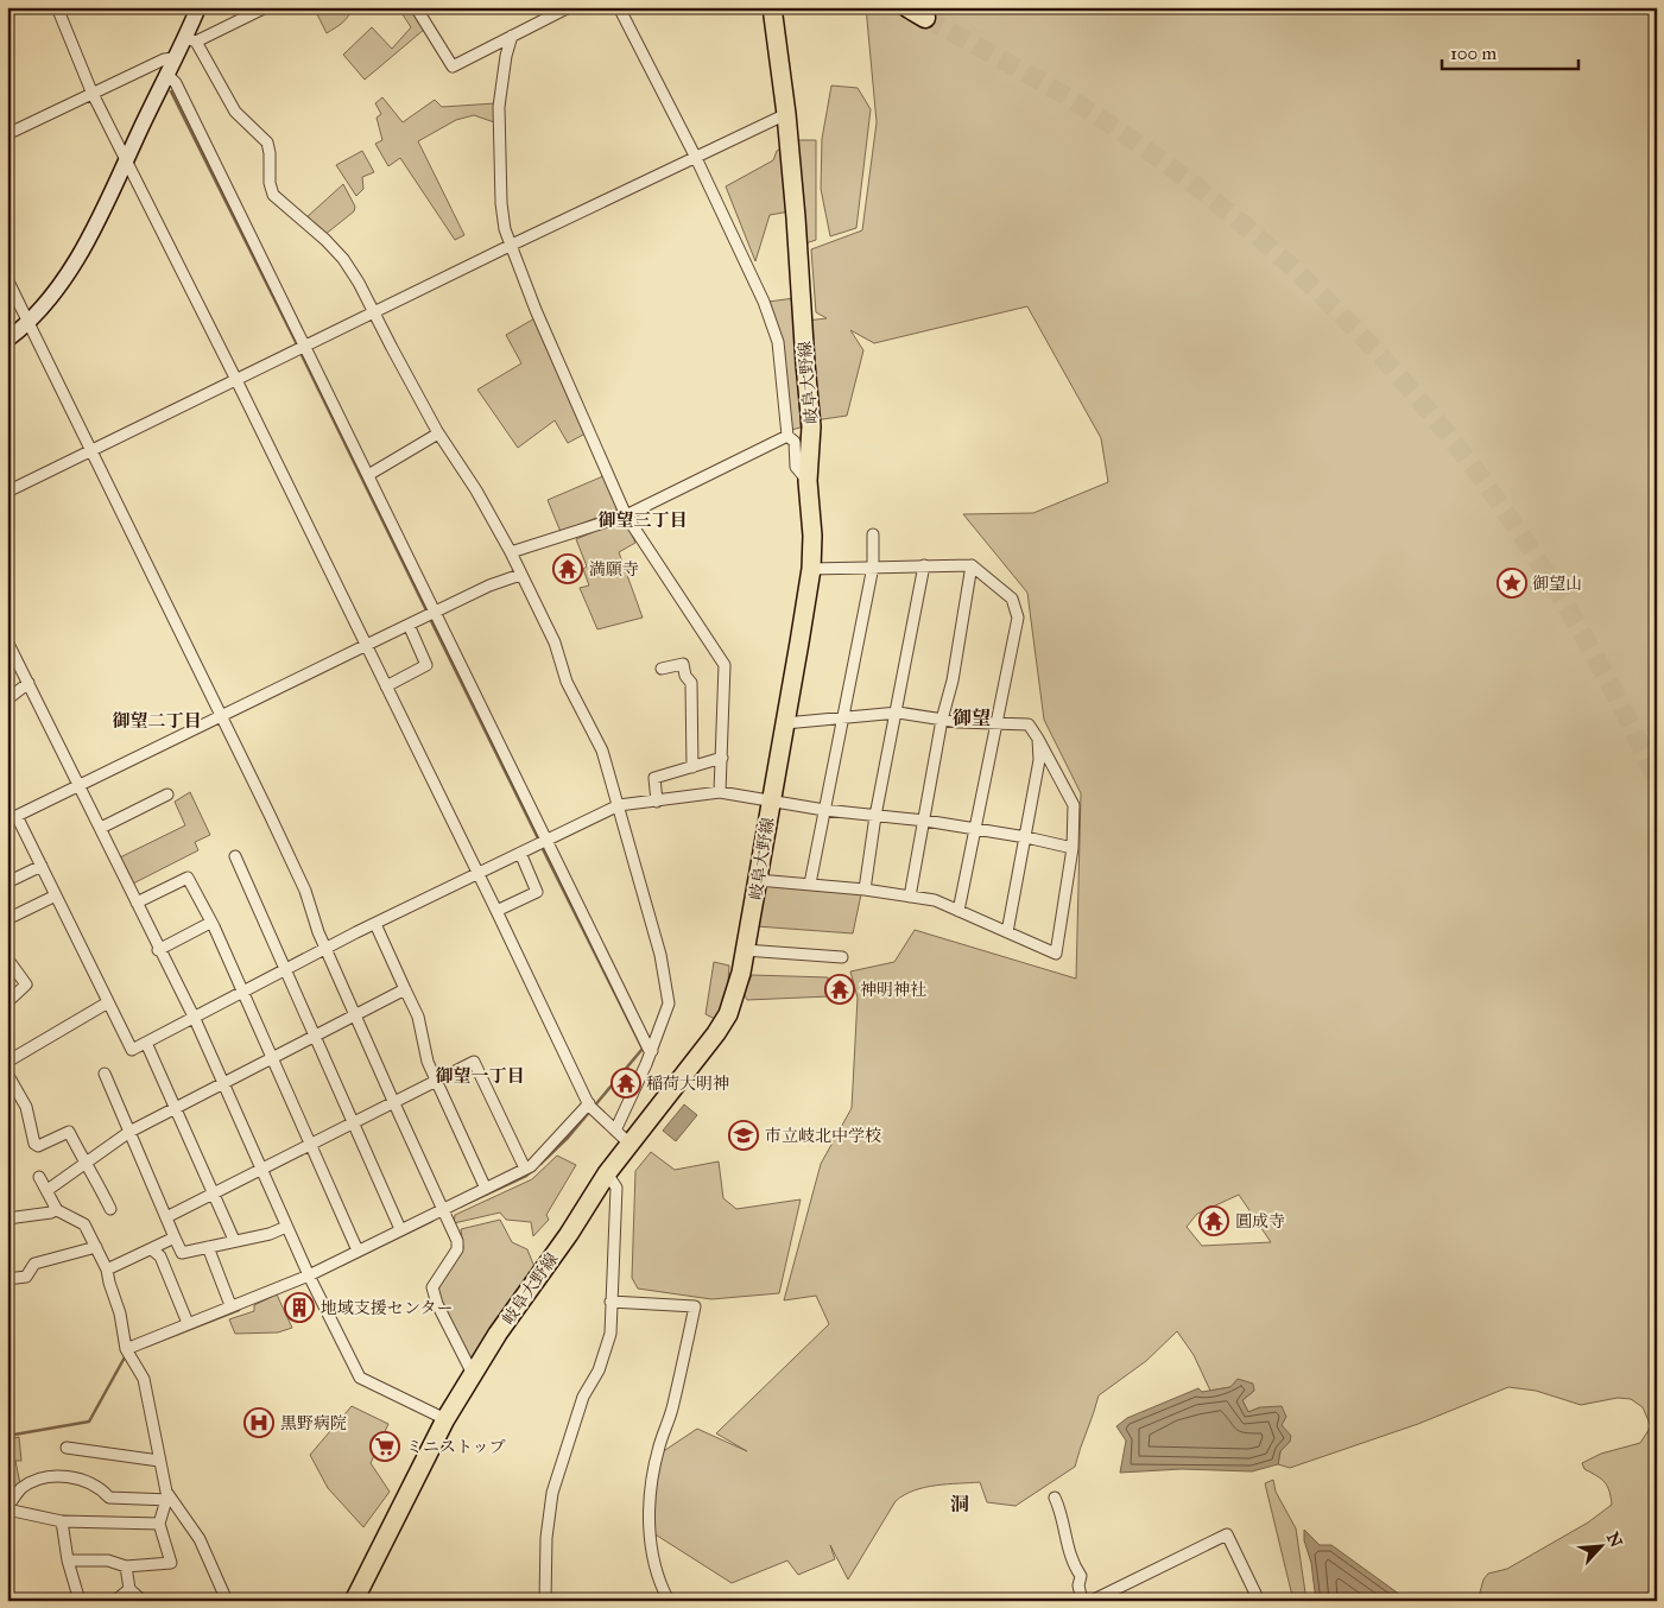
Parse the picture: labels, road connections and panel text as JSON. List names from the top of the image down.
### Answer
{
  "streets": {
    "main road": ["岐阜大野線"]
  },
  "districts": [
    "御望三丁目",
    "御望",
    "御望二丁目",
    "御望一丁目",
    "洞"
  ],
  "places": {
    "temple": [
      "満願寺",
      "神明神社",
      "稲荷大明神",
      "圓成寺"
    ],
    "place": ["御望山"],
    "school or university": ["市立岐北中学校"],
    "building": ["地域支援センター"],
    "hospital": ["黒野病院"],
    "supermarket": ["ミニストップ"]
  },
  "scale_bar": "100 m",
  "north": "top right"
}
